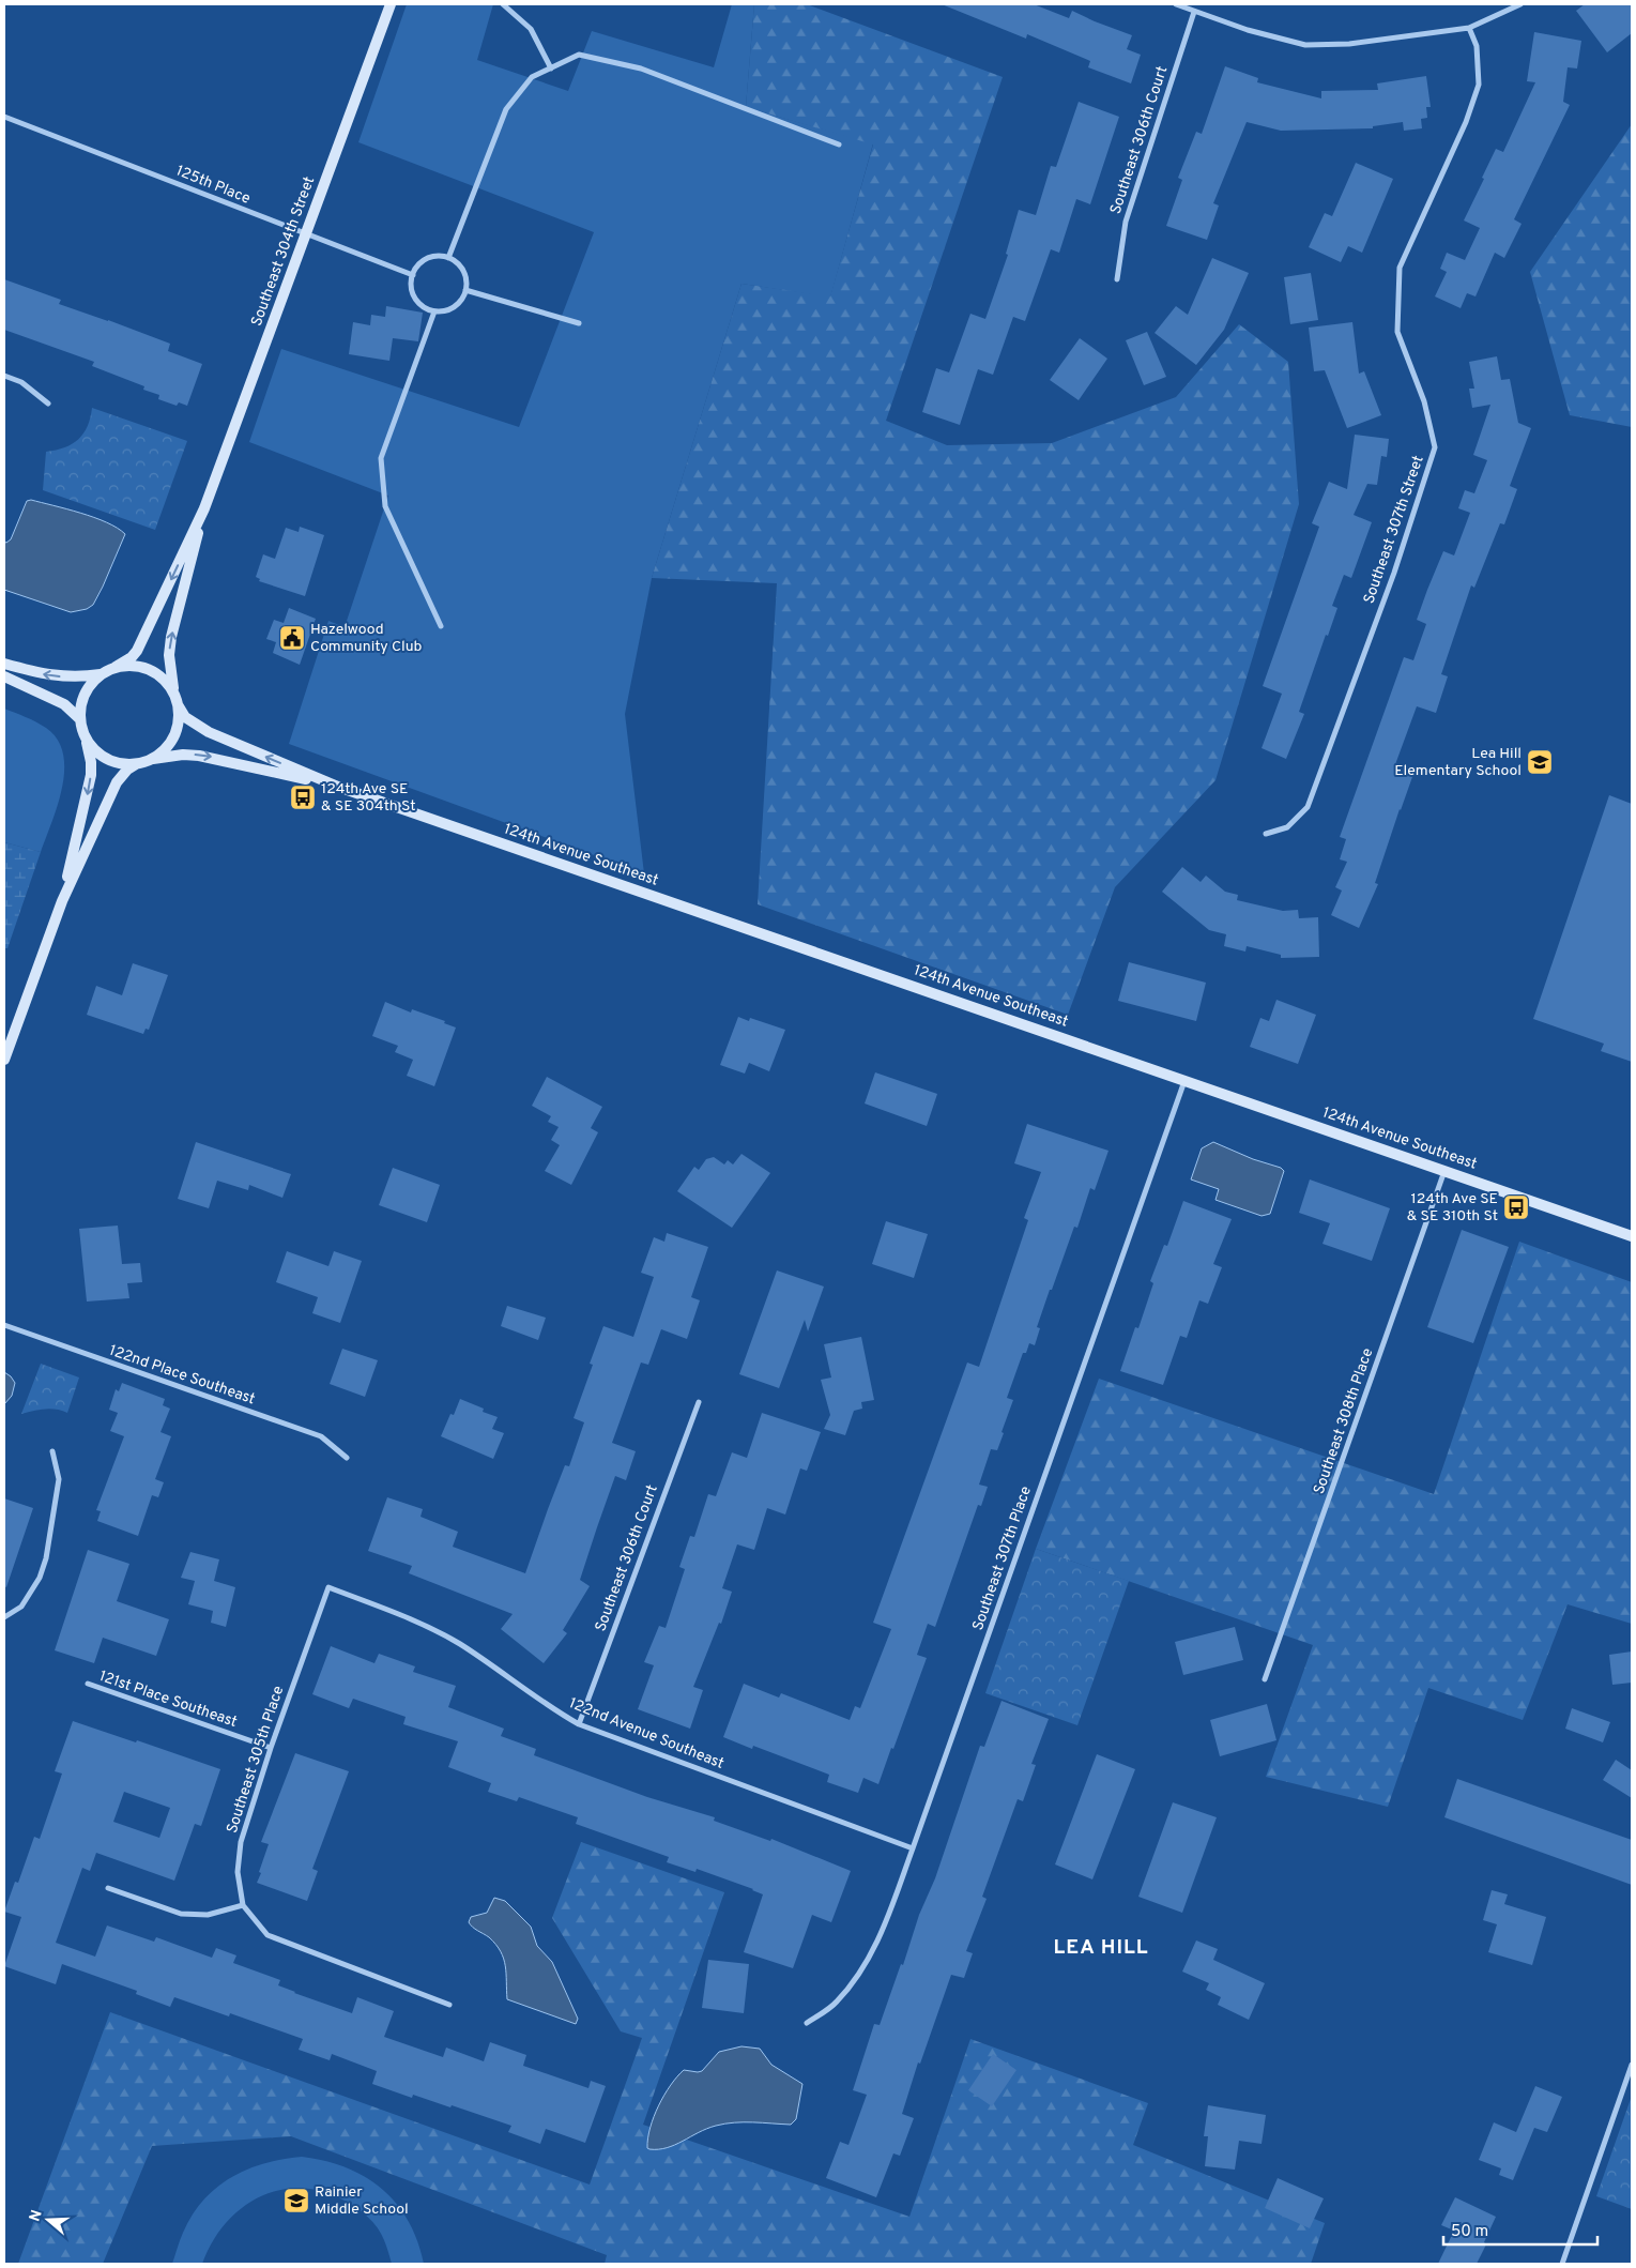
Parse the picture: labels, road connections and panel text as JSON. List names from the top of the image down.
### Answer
{
  "streets": {
    "street": [
      "Southeast 306th Court",
      "125th Place",
      "Southeast 304th Street",
      "Southeast 307th Street",
      "124th Avenue Southeast",
      "122nd Place Southeast",
      "Southeast 308th Place",
      "Southeast 307th Place",
      "121st Place Southeast",
      "122nd Avenue Southeast",
      "Southeast 305th Place"
    ]
  },
  "crossings": [
    ["Southeast 306th Court", "122nd Avenue Southeast"],
    ["125th Place", "Southeast 304th Street"],
    ["Southeast 304th Street", "124th Avenue Southeast"],
    ["124th Avenue Southeast", "Southeast 308th Place"],
    ["124th Avenue Southeast", "Southeast 307th Place"],
    ["Southeast 307th Place", "122nd Avenue Southeast"],
    ["121st Place Southeast", "Southeast 305th Place"],
    ["122nd Avenue Southeast", "Southeast 305th Place"]
  ],
  "districts": ["LEA HILL"],
  "places": {
    "public building": ["Hazelwood Community Club"],
    "school or university": ["Lea Hill Elementary School", "Rainier Middle School"],
    "bus stop": ["124th Ave SE & SE 304th St", "124th Ave SE & SE 310th St"]
  },
  "scale_bar": "50 m",
  "north": "left"
}
